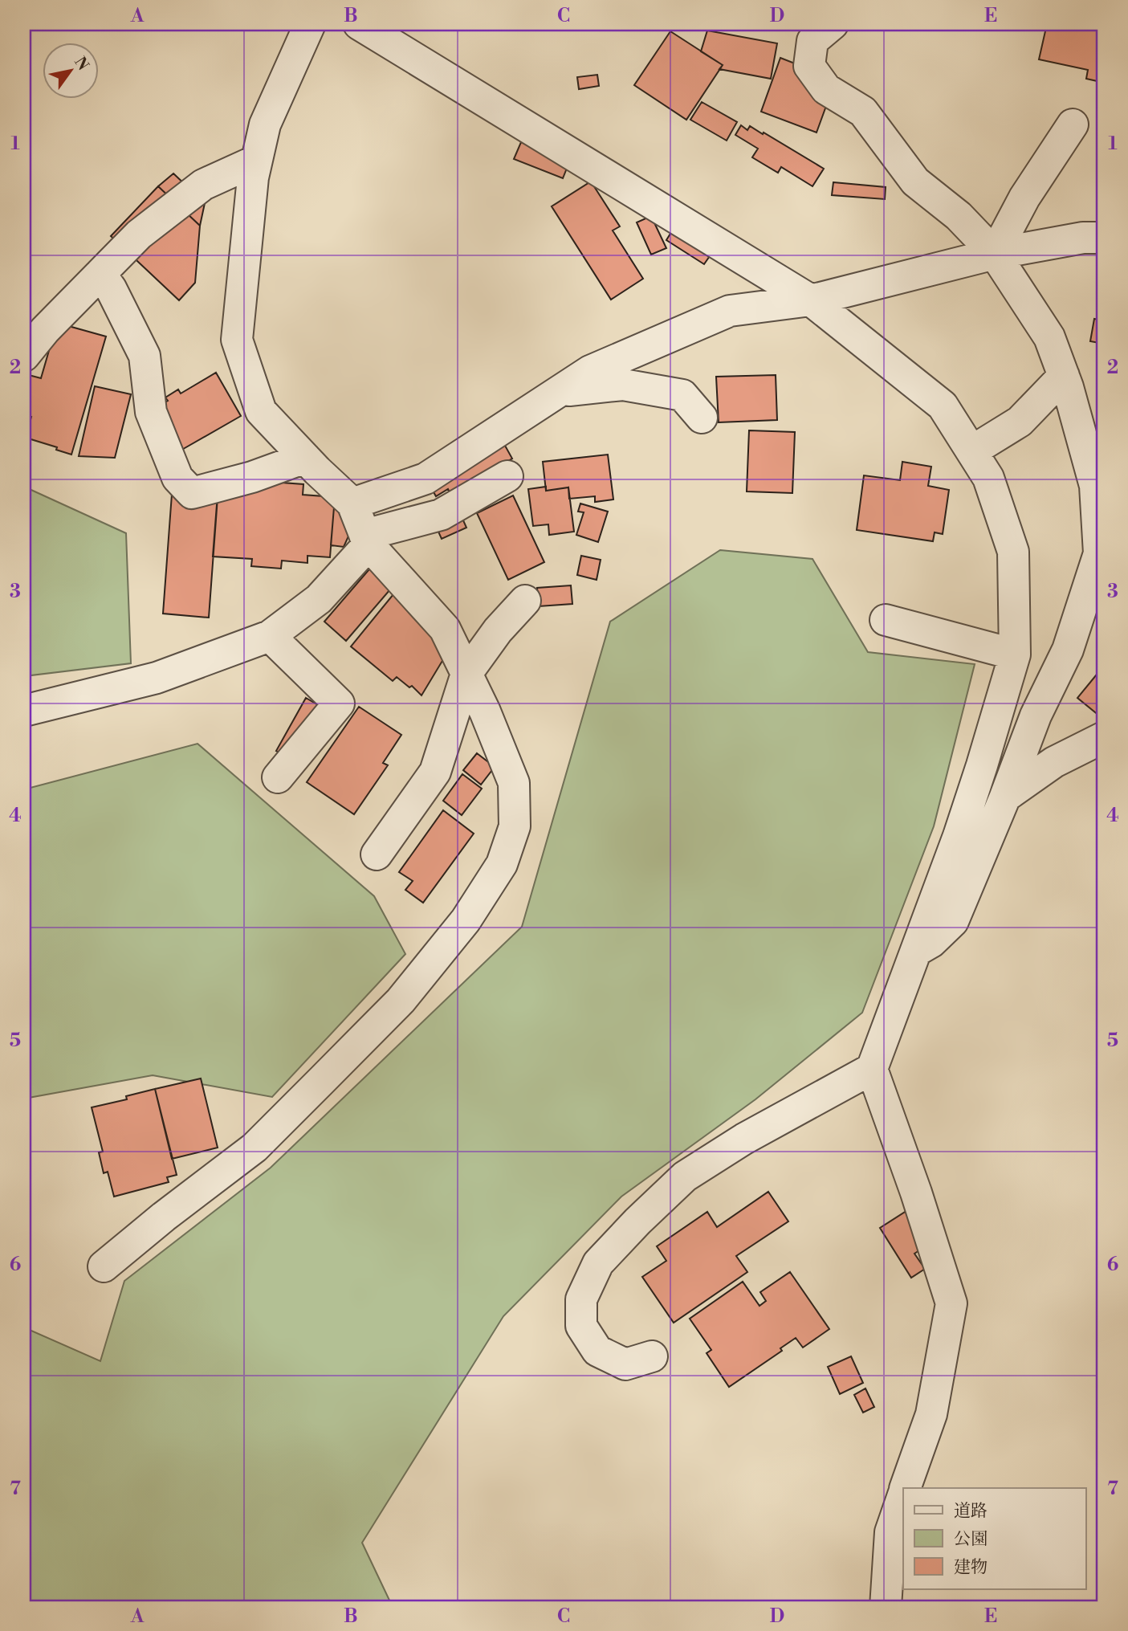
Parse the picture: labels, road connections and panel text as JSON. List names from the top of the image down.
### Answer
{
  "legend": ["道路", "公園", "建物"],
  "north": "top right",
  "grid": {
    "columns": [
      "A",
      "B",
      "C",
      "D",
      "E"
    ],
    "rows": [
      "1",
      "2",
      "3",
      "4",
      "5",
      "6",
      "7"
    ]
  }
}
